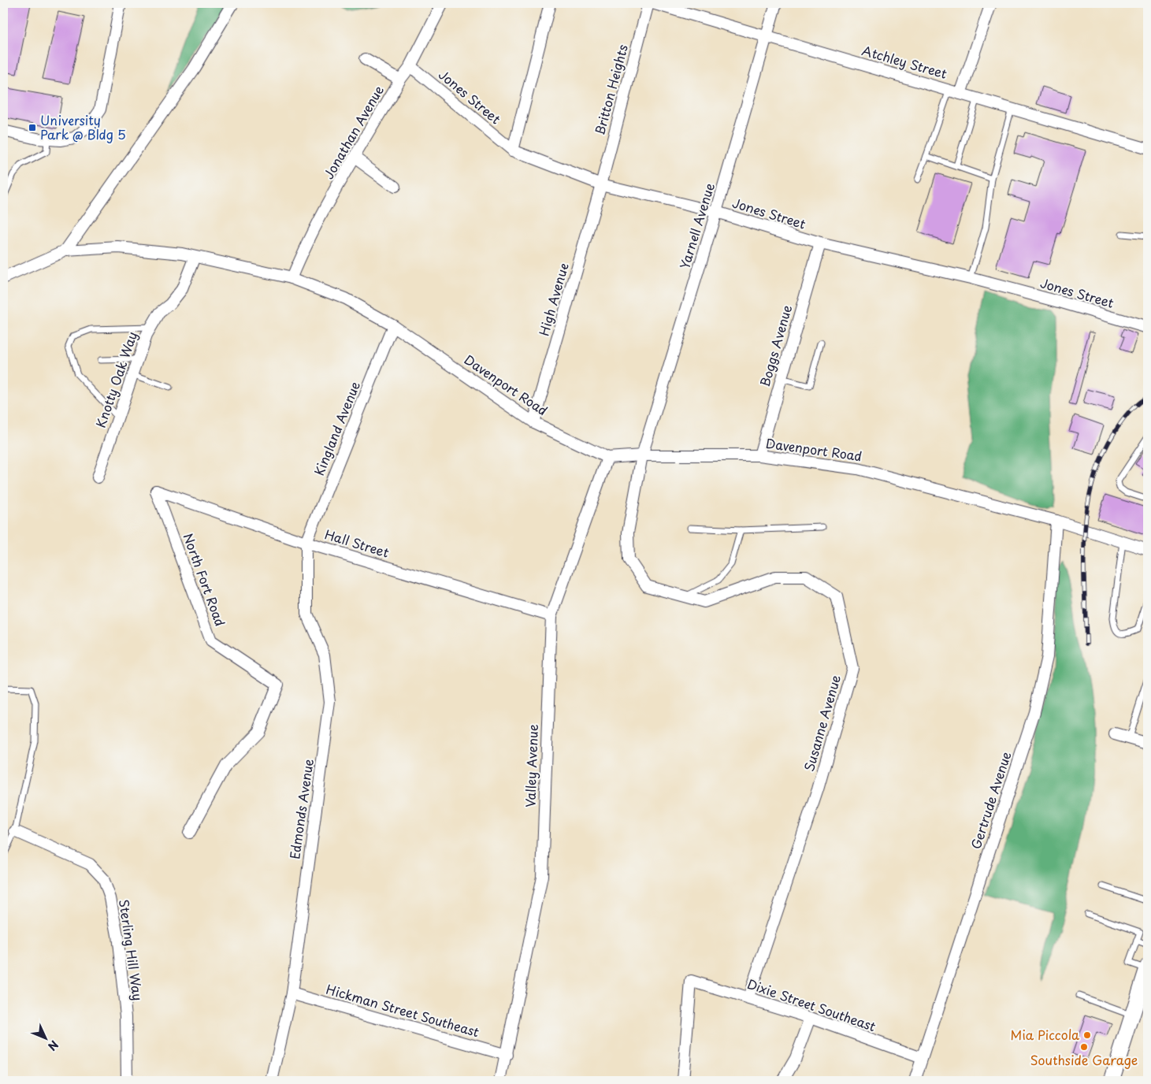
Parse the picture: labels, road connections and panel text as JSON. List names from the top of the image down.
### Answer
{
  "streets": {
    "street": [
      "Atchley Street",
      "Britton Heights",
      "Jones Street",
      "Jonathan Avenue",
      "Yarnell Avenue",
      "High Avenue",
      "Boggs Avenue",
      "Knotty Oak Way",
      "Davenport Road",
      "Kingland Avenue",
      "Hall Street",
      "North Fort Road",
      "Susanne Avenue",
      "Valley Avenue",
      "Gertrude Avenue",
      "Edmonds Avenue",
      "Sterling Hill Way",
      "Dixie Street Southeast",
      "Hickman Street Southeast"
    ]
  },
  "crossings": [
    ["Atchley Street", "Yarnell Avenue"],
    ["Britton Heights", "Jones Street"],
    ["Britton Heights", "High Avenue"],
    ["Jones Street", "Jonathan Avenue"],
    ["Jones Street", "Yarnell Avenue"],
    ["Jones Street", "High Avenue"],
    ["Jones Street", "Boggs Avenue"],
    ["Jonathan Avenue", "Davenport Road"],
    ["Yarnell Avenue", "Davenport Road"],
    ["Yarnell Avenue", "Susanne Avenue"],
    ["High Avenue", "Davenport Road"],
    ["Boggs Avenue", "Davenport Road"],
    ["Knotty Oak Way", "Davenport Road"],
    ["Davenport Road", "Kingland Avenue"],
    ["Davenport Road", "Susanne Avenue"],
    ["Davenport Road", "Valley Avenue"],
    ["Davenport Road", "Gertrude Avenue"],
    ["Kingland Avenue", "Hall Street"],
    ["Kingland Avenue", "Edmonds Avenue"],
    ["Hall Street", "North Fort Road"],
    ["Hall Street", "Valley Avenue"],
    ["Hall Street", "Edmonds Avenue"],
    ["Susanne Avenue", "Dixie Street Southeast"],
    ["Valley Avenue", "Hickman Street Southeast"],
    ["Gertrude Avenue", "Dixie Street Southeast"],
    ["Edmonds Avenue", "Hickman Street Southeast"]
  ],
  "places": {
    "transit": ["University Park @ Bldg 5"],
    "other": ["Mia Piccola", "Southside Garage"]
  },
  "north": "bottom right"
}
